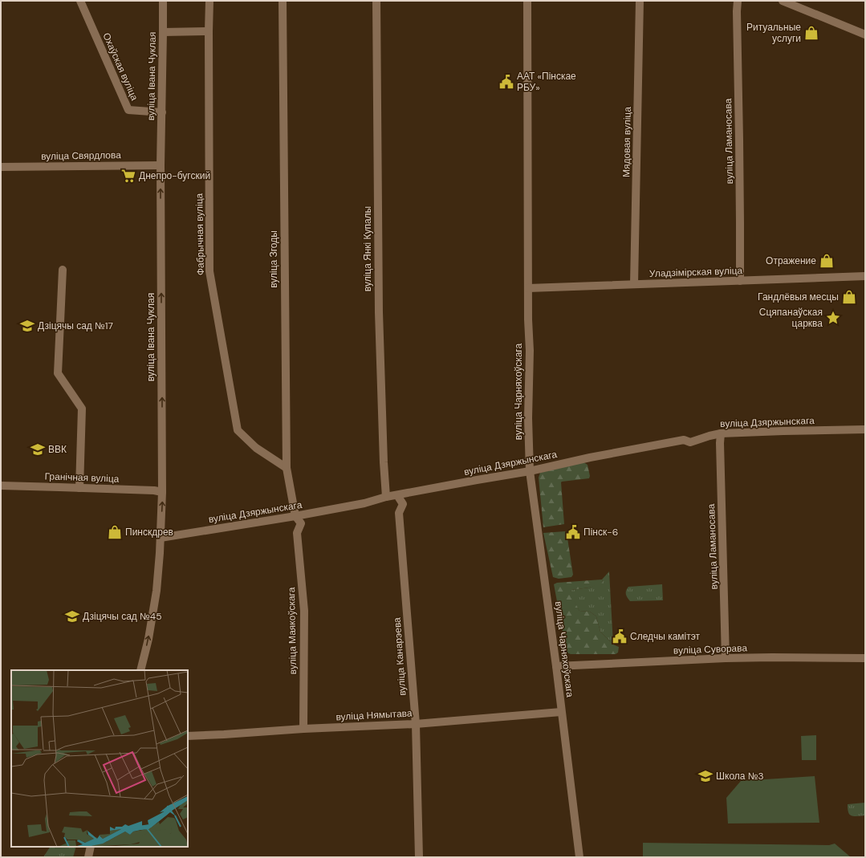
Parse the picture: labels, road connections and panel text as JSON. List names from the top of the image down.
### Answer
{
  "streets": {
    "street": [
      "Охаўская вуліца",
      "вуліца Івана Чуклая",
      "вуліца Ламаносава",
      "Мядовая вуліца",
      "вуліца Свярдлова",
      "Фабрычная вуліца",
      "вуліца Янкі Купалы",
      "вуліца Згоды",
      "Уладзімірская вуліца",
      "вуліца Чарняхоўскага",
      "вуліца Дзяржынскага",
      "Гранічная вуліца",
      "вуліца Маякоўскага",
      "вуліца Суворава",
      "вуліца Канарэева",
      "вуліца Нямытава"
    ]
  },
  "crossings": [
    ["Охаўская вуліца", "вуліца Івана Чуклая"],
    ["вуліца Івана Чуклая", "вуліца Свярдлова"],
    ["вуліца Івана Чуклая", "вуліца Дзяржынскага"],
    ["вуліца Івана Чуклая", "Гранічная вуліца"],
    ["вуліца Ламаносава", "Уладзімірская вуліца"],
    ["вуліца Ламаносава", "вуліца Дзяржынскага"],
    ["вуліца Ламаносава", "вуліца Суворава"],
    ["Мядовая вуліца", "Уладзімірская вуліца"],
    ["Фабрычная вуліца", "вуліца Згоды"],
    ["вуліца Янкі Купалы", "вуліца Дзяржынскага"],
    ["вуліца Згоды", "вуліца Дзяржынскага"],
    ["вуліца Згоды", "вуліца Маякоўскага"],
    ["Уладзімірская вуліца", "вуліца Чарняхоўскага"],
    ["вуліца Чарняхоўскага", "вуліца Дзяржынскага"],
    ["вуліца Чарняхоўскага", "вуліца Суворава"],
    ["вуліца Чарняхоўскага", "вуліца Нямытава"],
    ["вуліца Дзяржынскага", "вуліца Маякоўскага"],
    ["вуліца Дзяржынскага", "вуліца Канарэева"],
    ["вуліца Маякоўскага", "вуліца Нямытава"],
    ["вуліца Канарэева", "вуліца Нямытава"]
  ],
  "one_way": ["вуліца Івана Чуклая"],
  "places": {
    "shop": [
      "Ритуальные услуги",
      "Отражение",
      "Гандлёвыя месцы",
      "Пинскдрев"
    ],
    "public building": ["ААТ «Пінскае РБУ»", "Пінск-6", "Следчы камітэт"],
    "supermarket": ["Днепро-бугский"],
    "place": ["Сцяпанаўская царква"],
    "school or university": [
      "Дзіцячы сад №17",
      "ВВК",
      "Дзіцячы сад №45",
      "Школа №3"
    ]
  }
}
